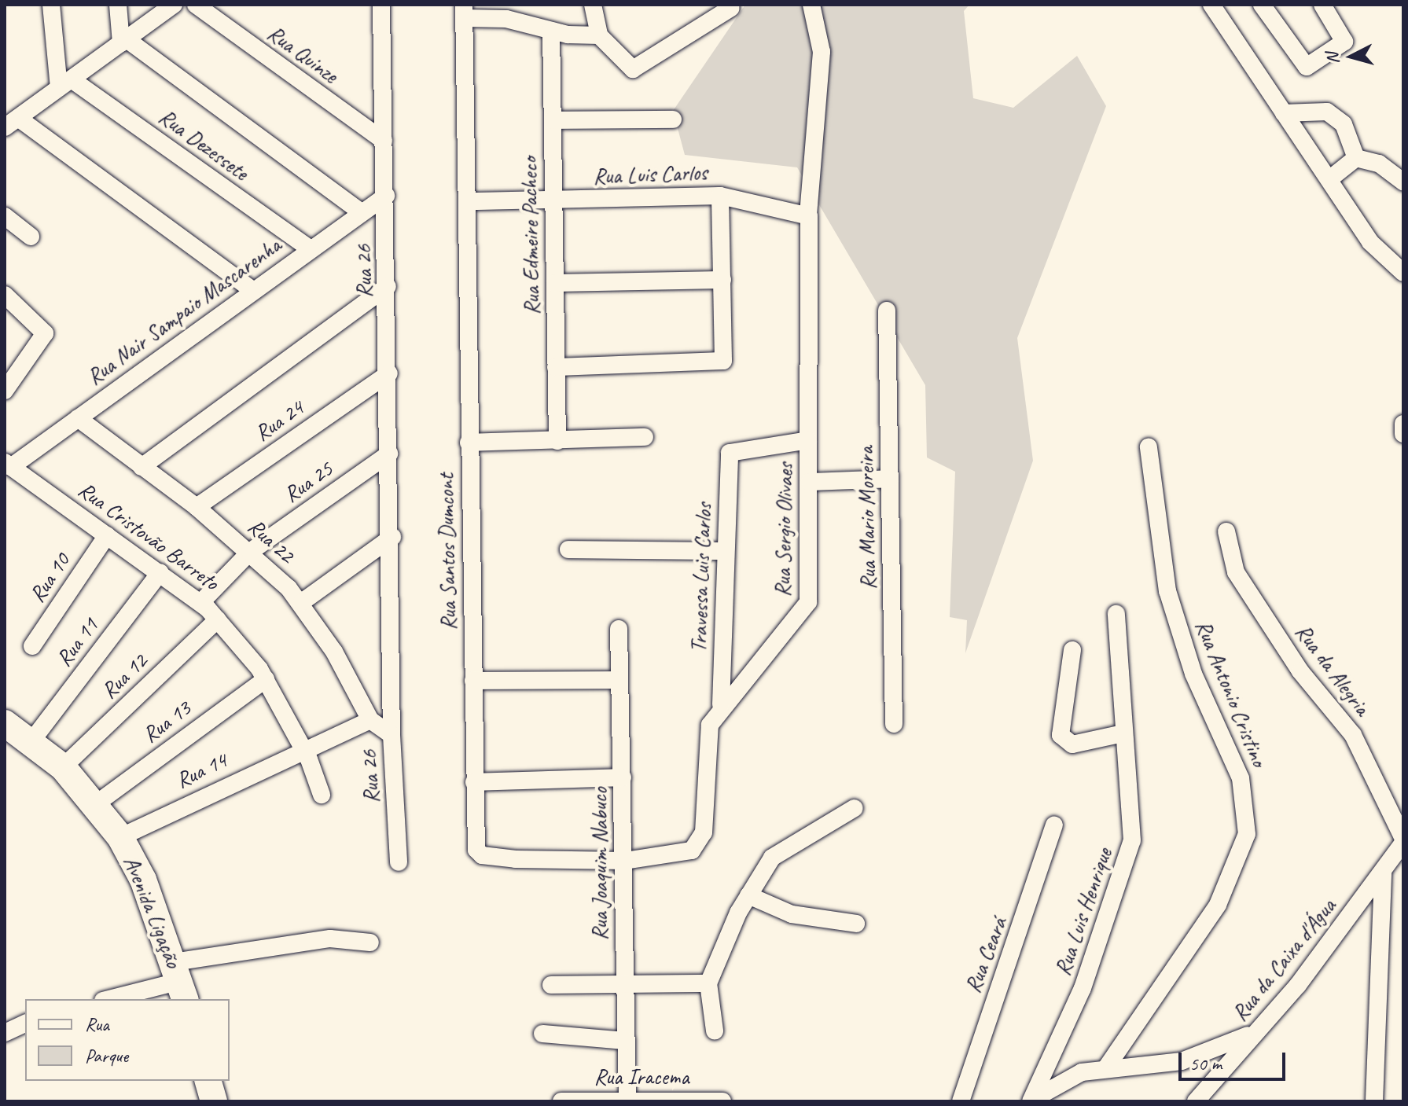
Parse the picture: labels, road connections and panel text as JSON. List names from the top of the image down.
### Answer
{
  "streets": {
    "main road": ["Avenida Ligação"],
    "street": [
      "Rua Quinze",
      "Rua Dezessete",
      "Rua Luis Carlos",
      "Rua Edmeire Pacheco",
      "Rua 26",
      "Rua Nair Sampaio Mascarenha",
      "Rua 24",
      "Rua 25",
      "Rua Mario Moreira",
      "Rua Sergio Olivaes",
      "Rua Cristovão Barreto",
      "Rua 22",
      "Rua Santos Dumcont",
      "Rua 10",
      "Travessa Luis Carlos",
      "Rua 11",
      "Rua da Alegria",
      "Rua 12",
      "Rua Antonio Cristino",
      "Rua 13",
      "Rua 14",
      "Rua Joaquim Nabuco",
      "Rua Luis Henrique",
      "Rua Ceará",
      "Rua da Caixa d'Água",
      "Rua Iracema"
    ]
  },
  "crossings": [
    ["Rua Quinze", "Rua 26"],
    ["Rua Dezessete", "Rua Nair Sampaio Mascarenha"],
    ["Rua Luis Carlos", "Rua Edmeire Pacheco"],
    ["Rua Luis Carlos", "Rua Sergio Olivaes"],
    ["Rua Luis Carlos", "Rua Santos Dumcont"],
    ["Rua 26", "Rua Nair Sampaio Mascarenha"],
    ["Rua 26", "Rua 24"],
    ["Rua 26", "Rua 25"],
    ["Rua 26", "Rua 22"],
    ["Rua Nair Sampaio Mascarenha", "Rua Cristovão Barreto"],
    ["Rua Nair Sampaio Mascarenha", "Rua 22"],
    ["Rua 24", "Rua 22"],
    ["Rua 25", "Rua Cristovão Barreto"],
    ["Rua 25", "Rua 22"],
    ["Rua Sergio Olivaes", "Rua Santos Dumcont"],
    ["Rua Sergio Olivaes", "Travessa Luis Carlos"],
    ["Rua Cristovão Barreto", "Rua 10"],
    ["Rua Cristovão Barreto", "Rua 11"],
    ["Rua Cristovão Barreto", "Rua 12"],
    ["Rua Cristovão Barreto", "Rua 13"],
    ["Rua Cristovão Barreto", "Rua 14"],
    ["Rua 22", "Rua 14"],
    ["Rua Santos Dumcont", "Rua Joaquim Nabuco"],
    ["Rua 11", "Avenida Ligação"],
    ["Rua da Alegria", "Rua da Caixa d'Água"],
    ["Rua 12", "Avenida Ligação"],
    ["Rua 13", "Avenida Ligação"],
    ["Rua 14", "Avenida Ligação"],
    ["Rua Joaquim Nabuco", "Rua Iracema"]
  ],
  "legend": ["Rua", "Parque"],
  "scale_bar": "50 m",
  "north": "left"
}
